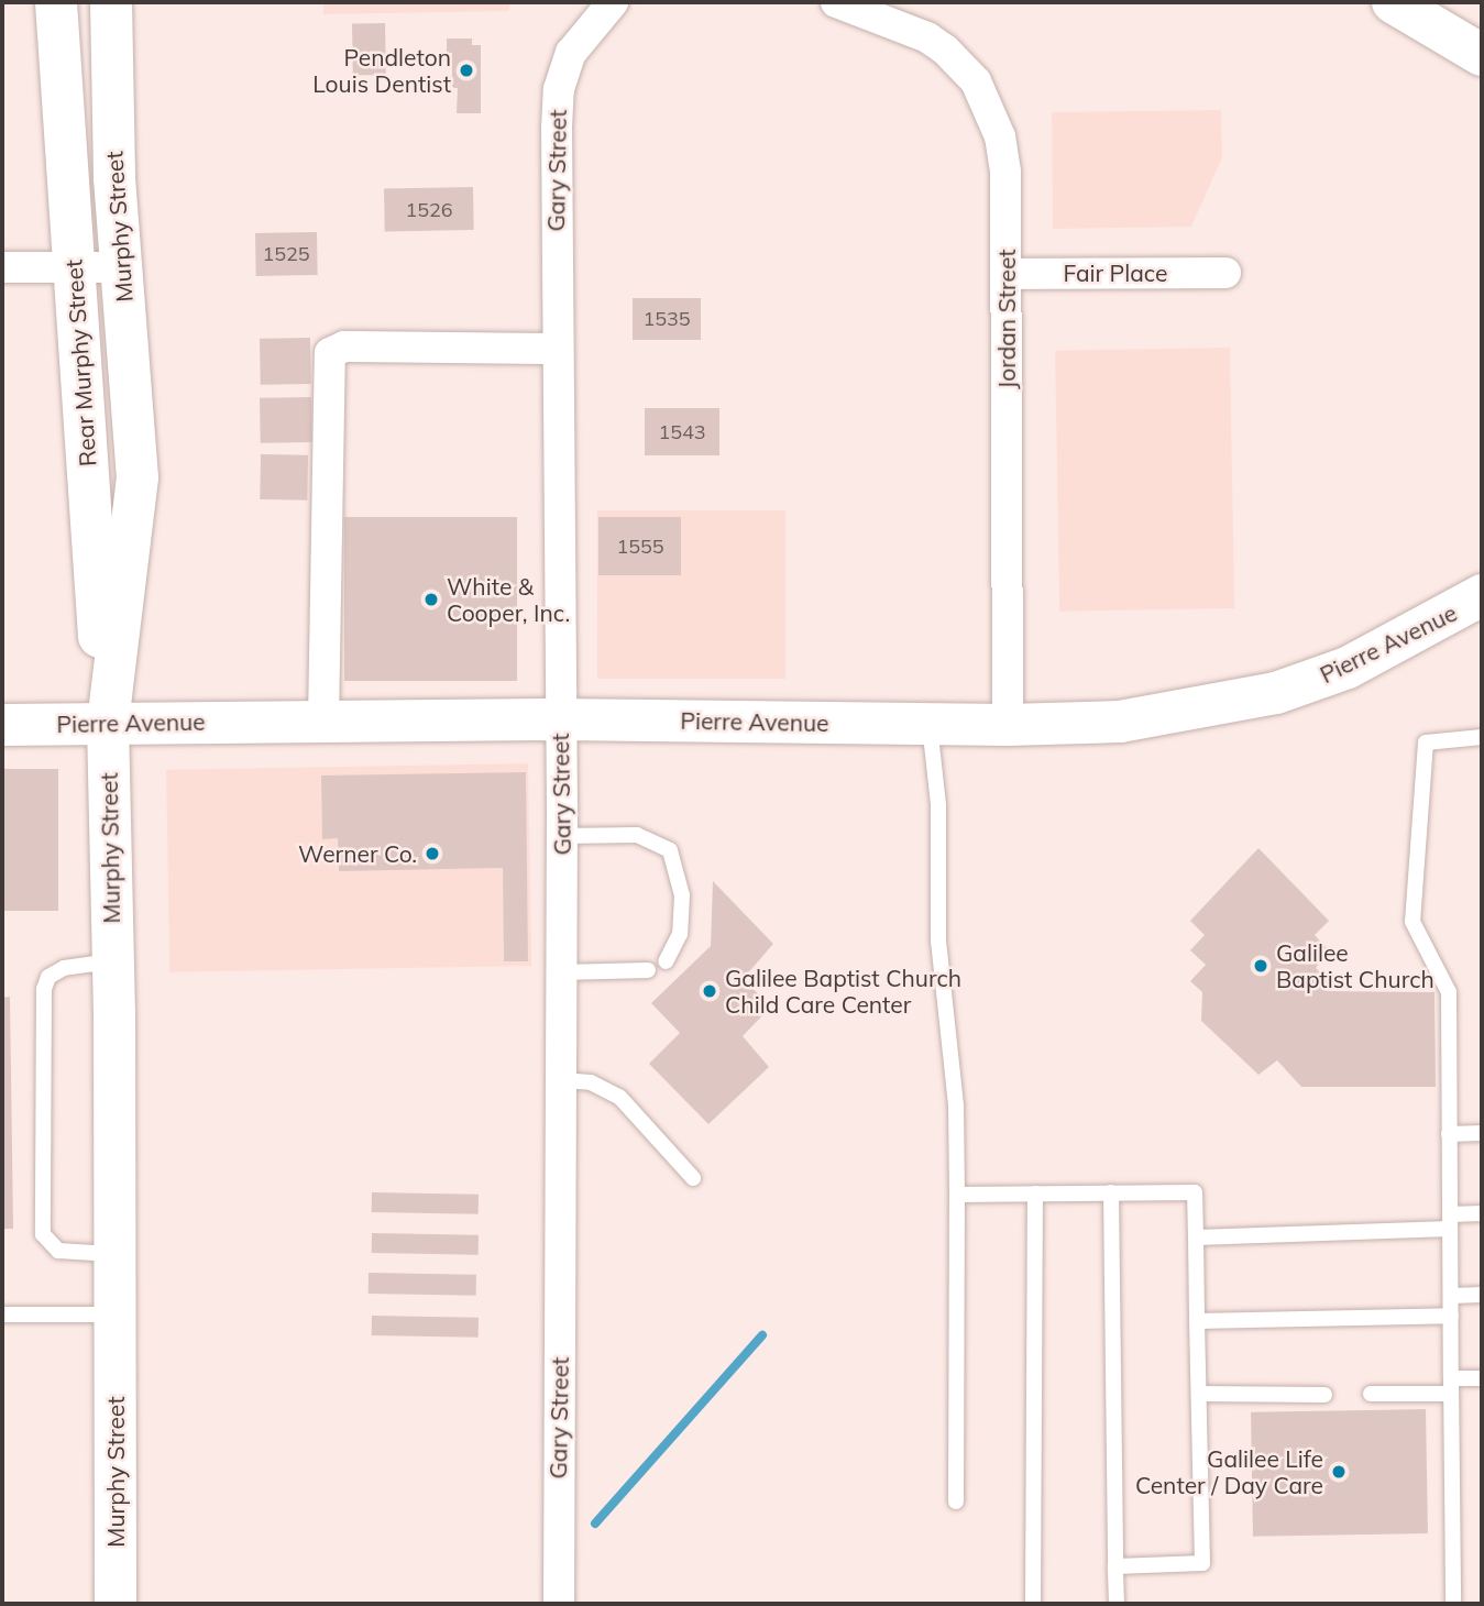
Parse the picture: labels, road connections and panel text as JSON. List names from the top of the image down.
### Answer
{
  "streets": {
    "main road": ["Murphy Street", "Rear Murphy Street", "Pierre Avenue"],
    "street": ["Gary Street", "Fair Place", "Jordan Street"]
  },
  "crossings": [
    ["Gary Street", "Pierre Avenue"],
    ["Murphy Street", "Rear Murphy Street"],
    ["Murphy Street", "Pierre Avenue"],
    ["Fair Place", "Jordan Street"],
    ["Jordan Street", "Pierre Avenue"],
    ["Rear Murphy Street", "Pierre Avenue"]
  ],
  "places": [
    "Pendleton Louis Dentist",
    "White & Cooper, Inc.",
    "Werner Co.",
    "Galilee Baptist Church",
    "Galilee Baptist Church Child Care Center",
    "Galilee Life Center / Day Care"
  ],
  "house_numbers": [
    "1526",
    "1525",
    "1535",
    "1543",
    "1555"
  ]
}
